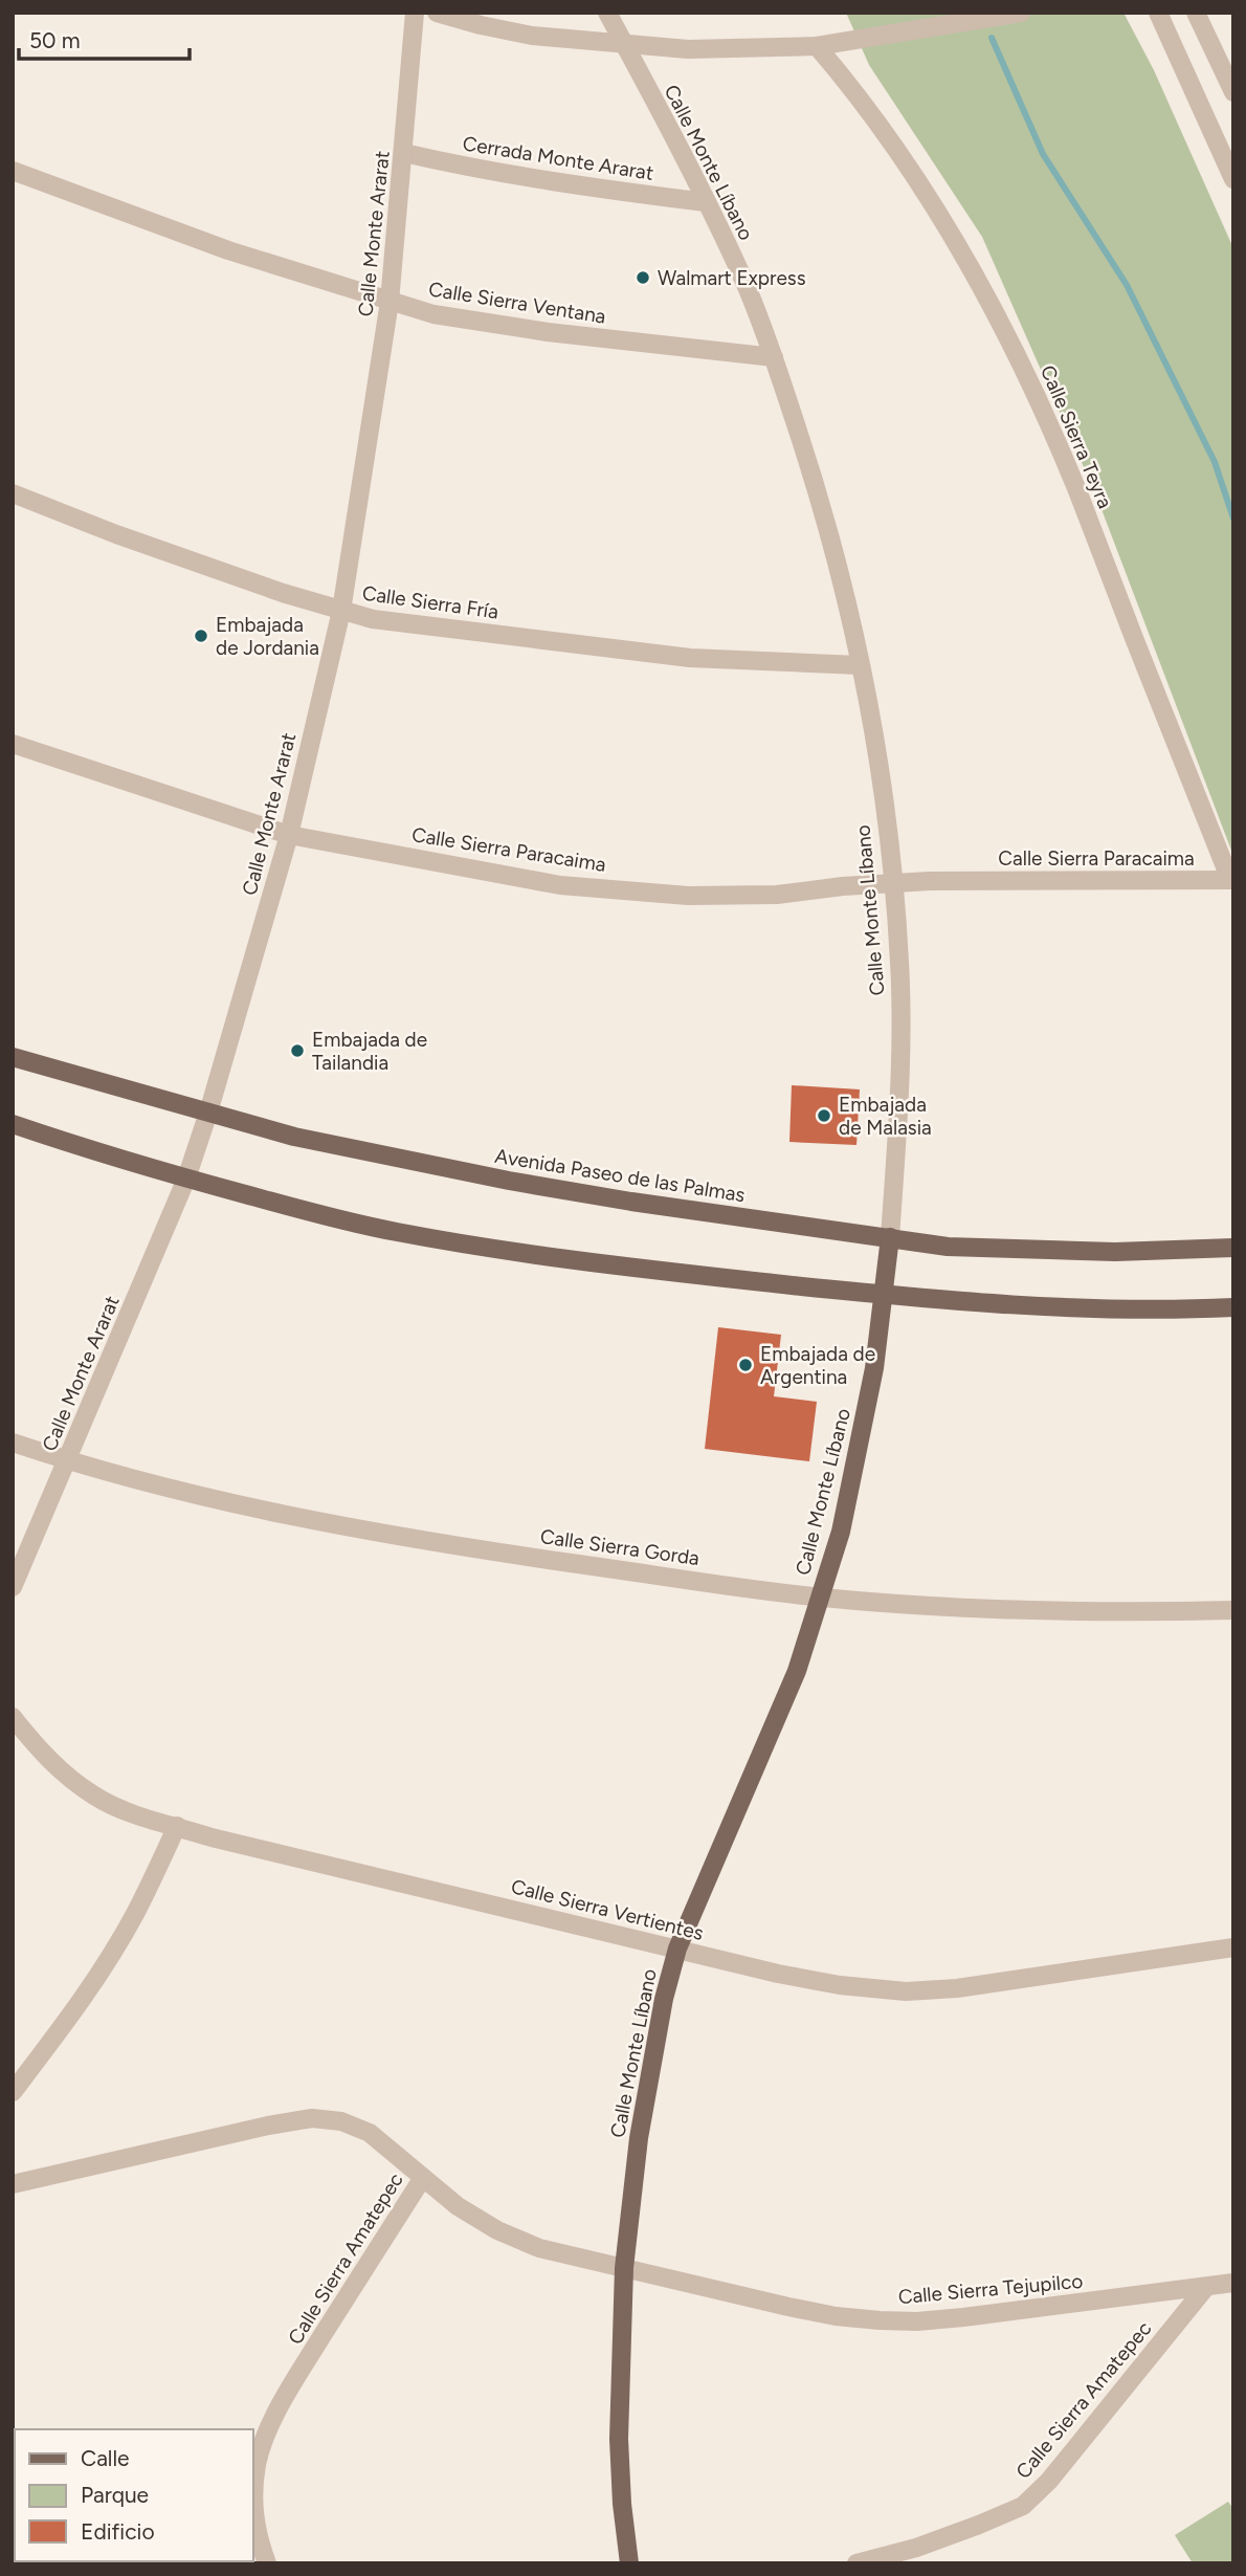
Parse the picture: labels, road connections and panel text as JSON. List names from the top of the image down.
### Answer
{
  "streets": {
    "main road": ["Calle Monte Líbano", "Avenida Paseo de las Palmas"],
    "street": [
      "Cerrada Monte Ararat",
      "Calle Monte Ararat",
      "Calle Sierra Ventana",
      "Calle Sierra Teyra",
      "Calle Sierra Fría",
      "Calle Sierra Paracaima",
      "Calle Sierra Gorda",
      "Calle Sierra Vertientes",
      "Calle Sierra Amatepec",
      "Calle Sierra Tejupilco"
    ]
  },
  "crossings": [
    ["Cerrada Monte Ararat", "Calle Monte Líbano"],
    ["Cerrada Monte Ararat", "Calle Monte Ararat"],
    ["Calle Monte Líbano", "Calle Sierra Ventana"],
    ["Calle Monte Líbano", "Calle Sierra Fría"],
    ["Calle Monte Líbano", "Calle Sierra Paracaima"],
    ["Calle Monte Líbano", "Avenida Paseo de las Palmas"],
    ["Calle Monte Líbano", "Calle Sierra Gorda"],
    ["Calle Monte Líbano", "Calle Sierra Vertientes"],
    ["Calle Monte Líbano", "Calle Sierra Tejupilco"],
    ["Calle Monte Ararat", "Calle Sierra Ventana"],
    ["Calle Monte Ararat", "Calle Sierra Fría"],
    ["Calle Monte Ararat", "Calle Sierra Paracaima"],
    ["Calle Monte Ararat", "Avenida Paseo de las Palmas"],
    ["Calle Monte Ararat", "Calle Sierra Gorda"],
    ["Calle Sierra Teyra", "Calle Sierra Paracaima"],
    ["Calle Sierra Amatepec", "Calle Sierra Tejupilco"]
  ],
  "places": [
    "Walmart Express",
    "Embajada de Jordania",
    "Embajada de Tailandia",
    "Embajada de Malasia",
    "Embajada de Argentina"
  ],
  "legend": ["Calle", "Parque", "Edificio"],
  "scale_bar": "50 m"
}
